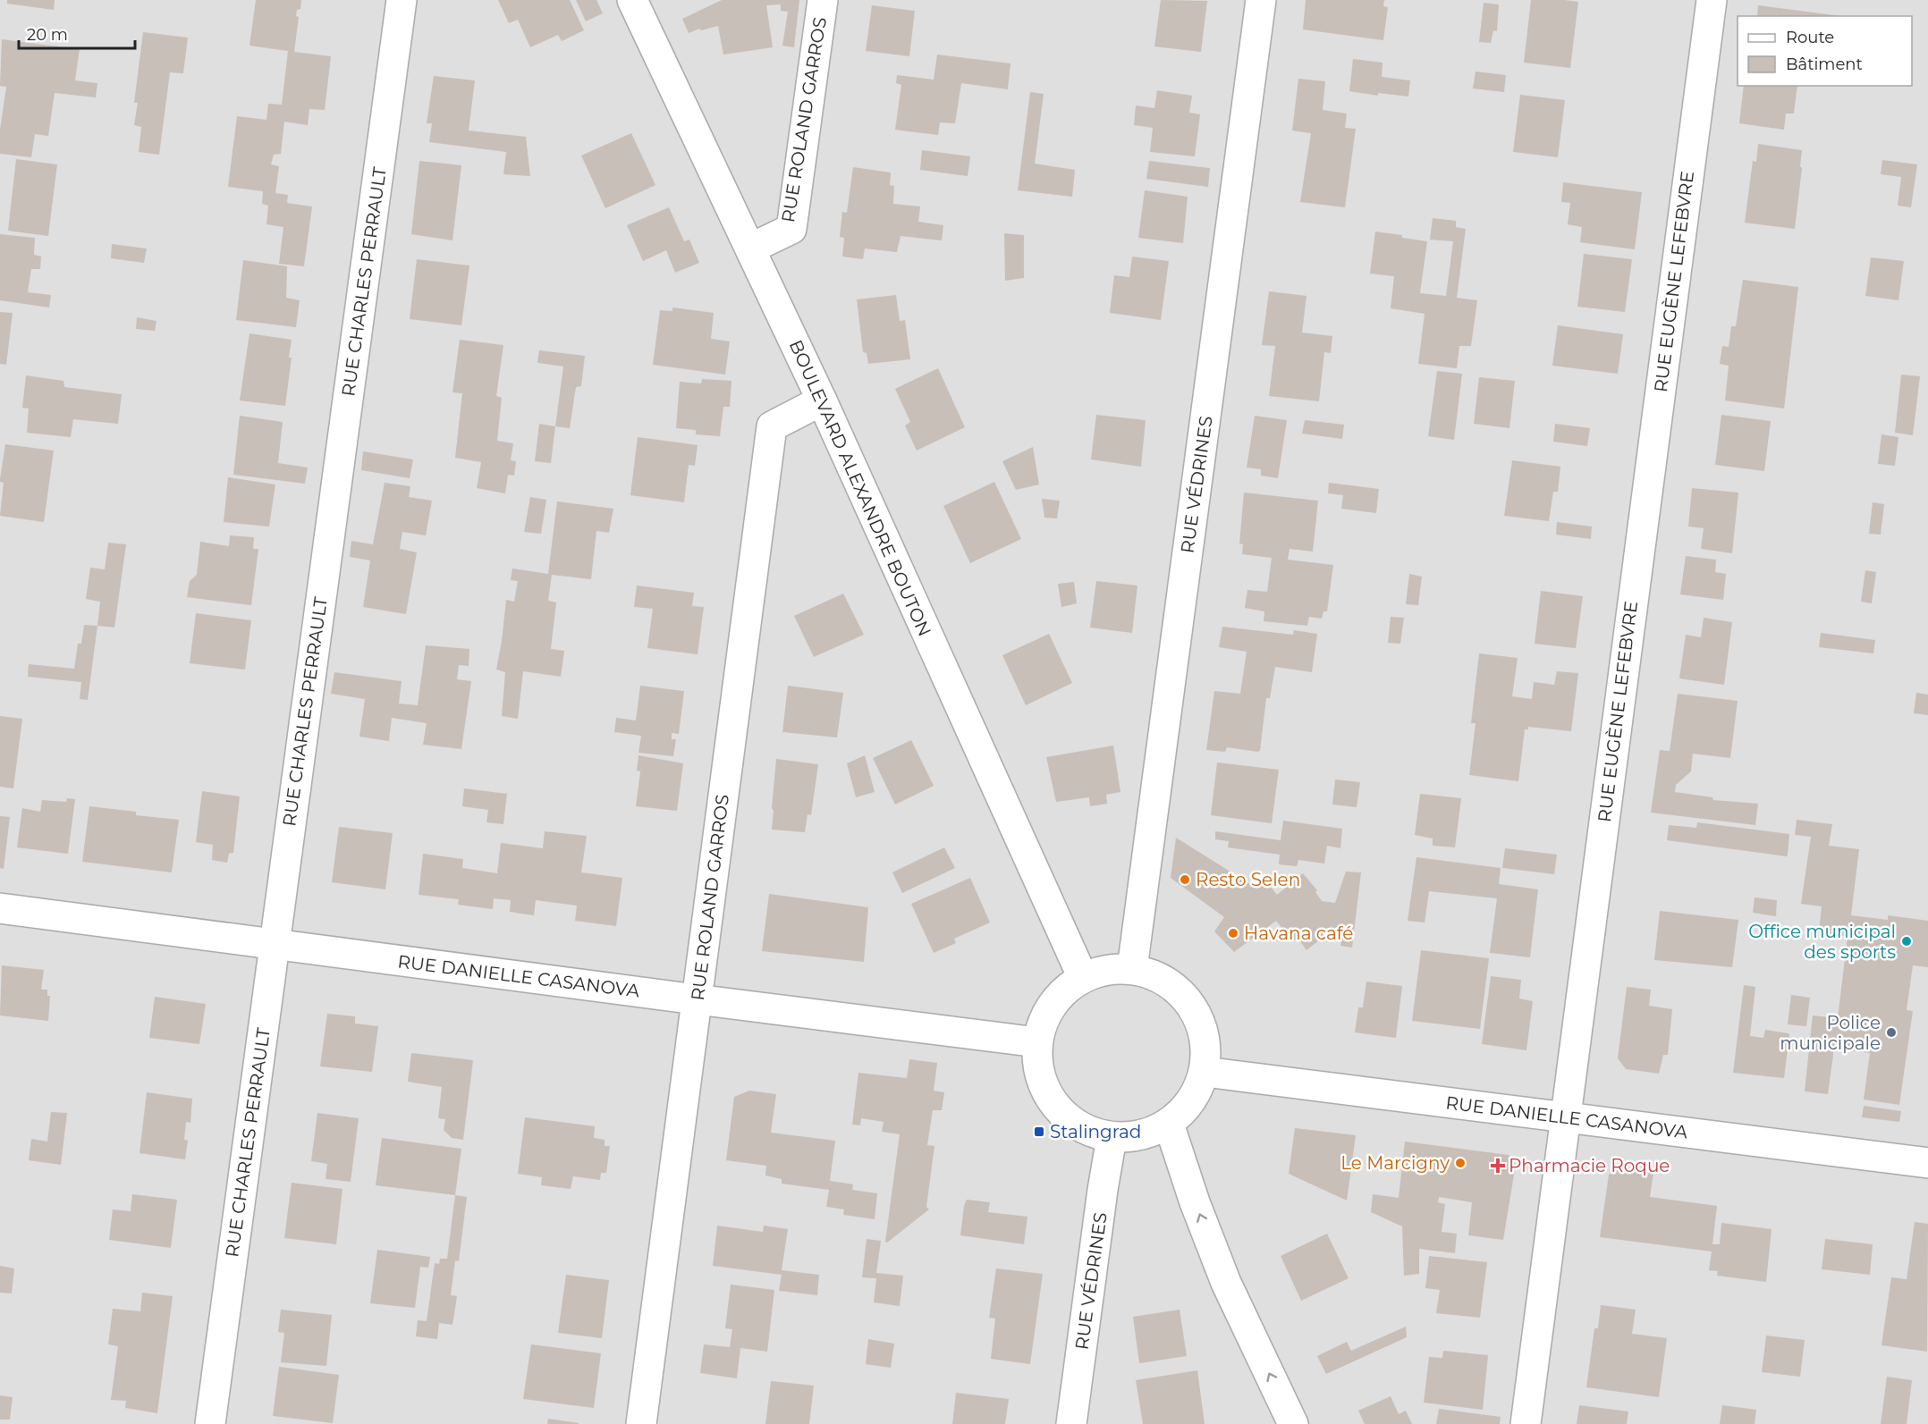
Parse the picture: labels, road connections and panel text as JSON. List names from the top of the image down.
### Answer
{
  "streets": {
    "street": [
      "RUE ROLAND GARROS",
      "RUE CHARLES PERRAULT",
      "RUE EUGÈNE LEFEBVRE",
      "RUE VÉDRINES",
      "BOULEVARD ALEXANDRE BOUTON",
      "RUE DANIELLE CASANOVA"
    ]
  },
  "crossings": [
    ["RUE ROLAND GARROS", "BOULEVARD ALEXANDRE BOUTON"],
    ["RUE ROLAND GARROS", "RUE DANIELLE CASANOVA"],
    ["RUE CHARLES PERRAULT", "RUE DANIELLE CASANOVA"],
    ["RUE EUGÈNE LEFEBVRE", "RUE DANIELLE CASANOVA"],
    ["RUE VÉDRINES", "BOULEVARD ALEXANDRE BOUTON"],
    ["RUE VÉDRINES", "RUE DANIELLE CASANOVA"],
    ["BOULEVARD ALEXANDRE BOUTON", "RUE DANIELLE CASANOVA"]
  ],
  "places": {
    "other": [
      "Resto Selen",
      "Havana café",
      "Office municipal des sports",
      "Police municipale",
      "Le Marcigny"
    ],
    "transit": ["Stalingrad"],
    "health": ["Pharmacie Roque"]
  },
  "legend": ["Route", "Bâtiment"],
  "scale_bar": "20 m"
}
